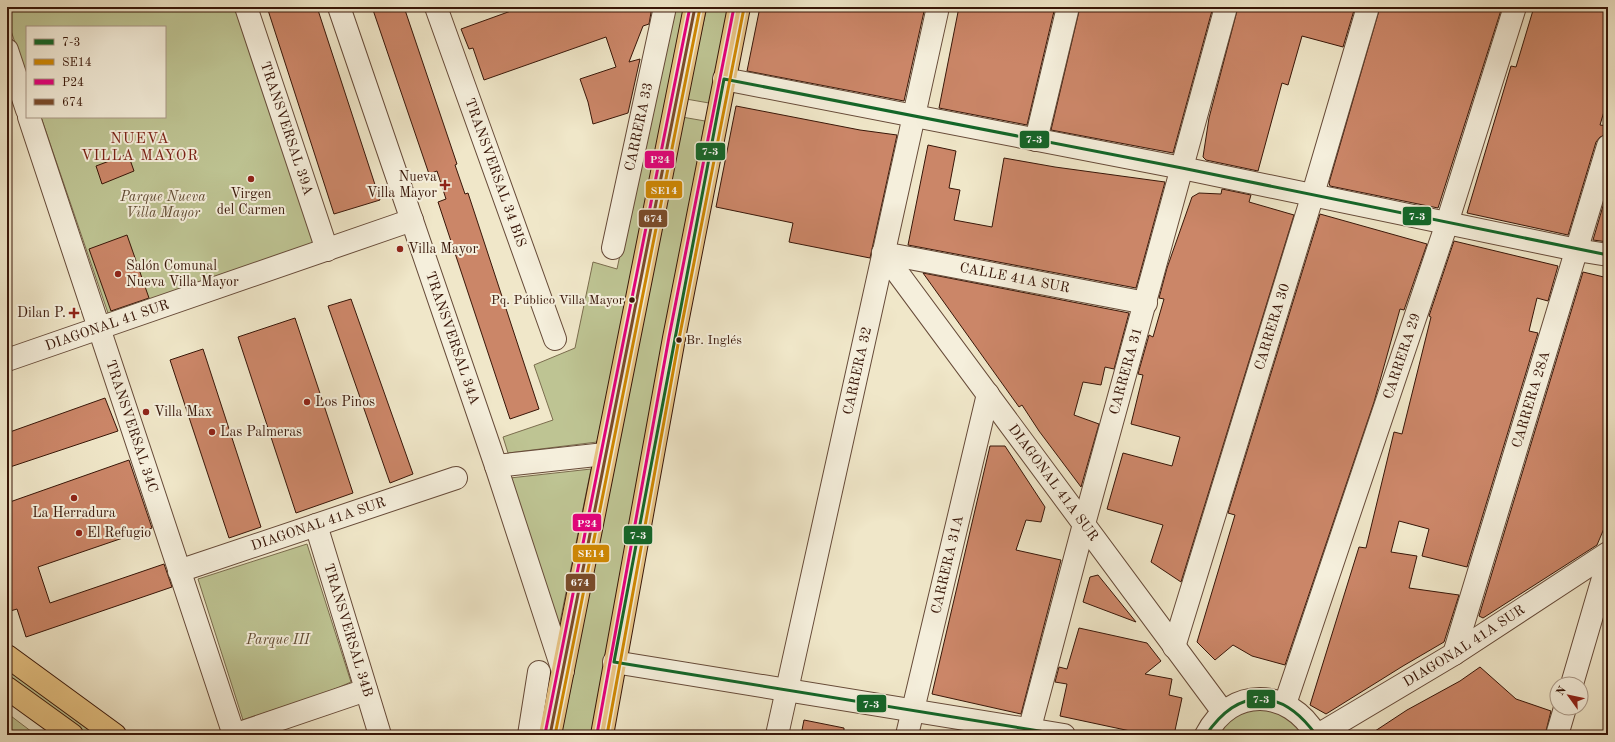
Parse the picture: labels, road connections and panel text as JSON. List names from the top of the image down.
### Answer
{
  "streets": {
    "street": [
      "CARRERA 33",
      "TRANSVERSAL 39A",
      "TRANSVERSAL 34 BIS",
      "CALLE 41A SUR",
      "DIAGONAL 41 SUR",
      "CARRERA 30",
      "TRANSVERSAL 34A",
      "CARRERA 29",
      "CARRERA 32",
      "CARRERA 31",
      "CARRERA 28A",
      "TRANSVERSAL 34C",
      "DIAGONAL 41A SUR",
      "CARRERA 31A",
      "TRANSVERSAL 34B"
    ]
  },
  "crossings": [
    ["TRANSVERSAL 39A", "DIAGONAL 41 SUR"],
    ["CALLE 41A SUR", "CARRERA 32"],
    ["CALLE 41A SUR", "CARRERA 31"],
    ["CALLE 41A SUR", "DIAGONAL 41A SUR"],
    ["DIAGONAL 41 SUR", "TRANSVERSAL 34A"],
    ["DIAGONAL 41 SUR", "TRANSVERSAL 34C"],
    ["CARRERA 30", "DIAGONAL 41A SUR"],
    ["CARRERA 32", "DIAGONAL 41A SUR"],
    ["CARRERA 31", "DIAGONAL 41A SUR"],
    ["CARRERA 28A", "DIAGONAL 41A SUR"],
    ["TRANSVERSAL 34C", "DIAGONAL 41A SUR"],
    ["DIAGONAL 41A SUR", "CARRERA 31A"],
    ["DIAGONAL 41A SUR", "TRANSVERSAL 34B"]
  ],
  "districts": ["NUEVA VILLA MAYOR"],
  "parks": ["Parque Nueva Villa Mayor", "Parque III"],
  "places": {
    "other": [
      "Virgen del Carmen",
      "Villa Mayor",
      "Salón Comunal Nueva Villa Mayor",
      "Pq. Público Villa Mayor",
      "Br. Inglés",
      "Los Pinos",
      "Villa Max",
      "Las Palmeras",
      "La Herradura",
      "El Refugio"
    ],
    "health": ["Nueva Villa Mayor", "Dilan P."]
  },
  "lines": [
    "transit line P24",
    "transit line 674",
    "transit line SE14",
    "transit line 7-3"
  ],
  "legend": [
    "7-3",
    "SE14",
    "P24",
    "674"
  ],
  "north": "top left"
}
